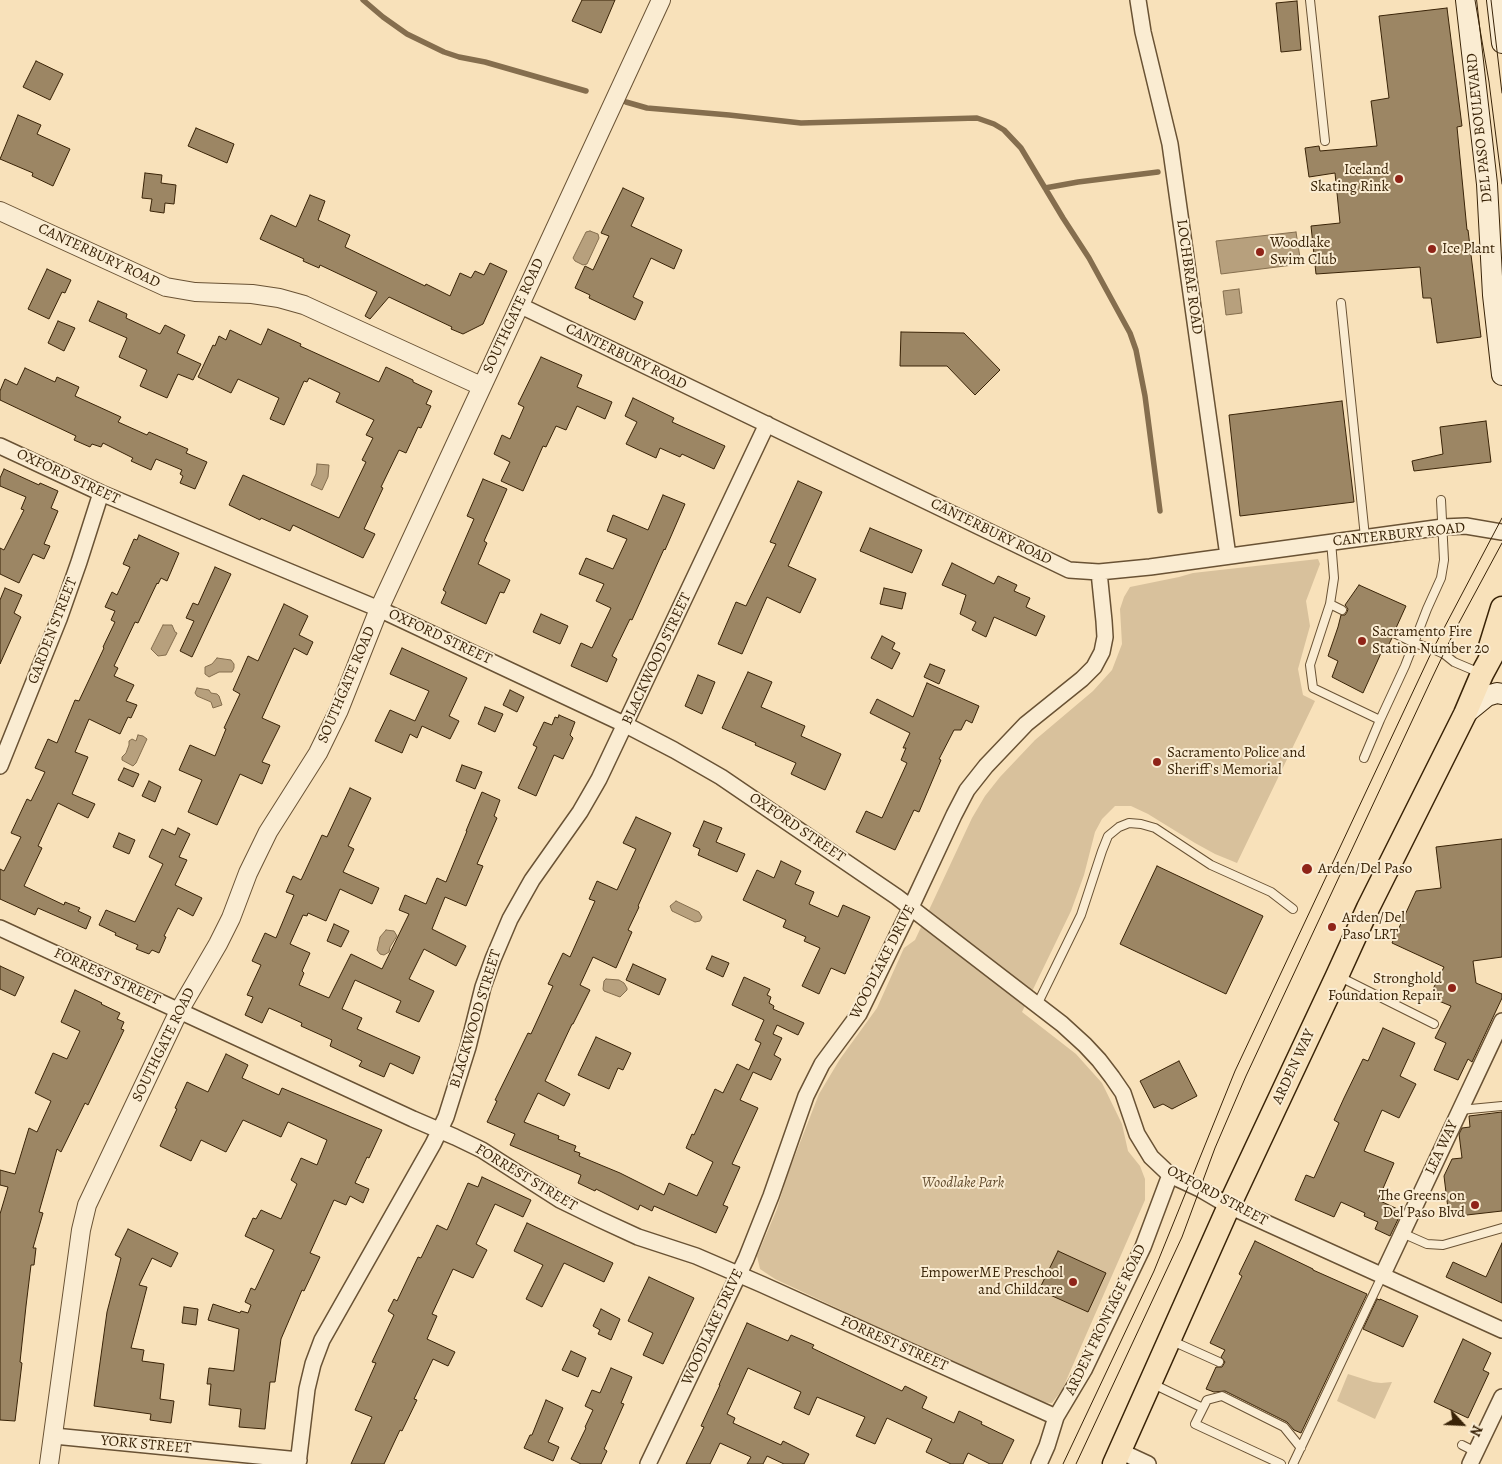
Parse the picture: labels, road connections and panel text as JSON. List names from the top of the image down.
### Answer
{
  "streets": {
    "main road": ["DEL PASO BOULEVARD", "ARDEN WAY"],
    "street": [
      "CANTERBURY ROAD",
      "LOCHBRAE ROAD",
      "SOUTHGATE ROAD",
      "OXFORD STREET",
      "GARDEN STREET",
      "BLACKWOOD STREET",
      "WOODLAKE DRIVE",
      "FORREST STREET",
      "LEA WAY",
      "ARDEN FRONTAGE ROAD",
      "YORK STREET"
    ]
  },
  "crossings": [
    ["CANTERBURY ROAD", "LOCHBRAE ROAD"],
    ["CANTERBURY ROAD", "SOUTHGATE ROAD"],
    ["CANTERBURY ROAD", "BLACKWOOD STREET"],
    ["CANTERBURY ROAD", "WOODLAKE DRIVE"],
    ["SOUTHGATE ROAD", "OXFORD STREET"],
    ["SOUTHGATE ROAD", "FORREST STREET"],
    ["SOUTHGATE ROAD", "YORK STREET"],
    ["OXFORD STREET", "GARDEN STREET"],
    ["OXFORD STREET", "BLACKWOOD STREET"],
    ["OXFORD STREET", "WOODLAKE DRIVE"],
    ["OXFORD STREET", "ARDEN WAY"],
    ["OXFORD STREET", "LEA WAY"],
    ["OXFORD STREET", "ARDEN FRONTAGE ROAD"],
    ["BLACKWOOD STREET", "FORREST STREET"],
    ["BLACKWOOD STREET", "YORK STREET"],
    ["WOODLAKE DRIVE", "FORREST STREET"],
    ["FORREST STREET", "ARDEN FRONTAGE ROAD"]
  ],
  "parks": ["Woodlake Park"],
  "places": [
    "Iceland Skating Rink",
    "Ice Plant",
    "Woodlake Swim Club",
    "Sacramento Fire Station Number 20",
    "Sacramento Police and Sheriff's Memorial",
    "Arden/Del Paso",
    "Arden/Del Paso LRT",
    "Stronghold Foundation Repair",
    "The Greens on Del Paso Blvd",
    "EmpowerME Preschool and Childcare"
  ],
  "north": "bottom right"
}
